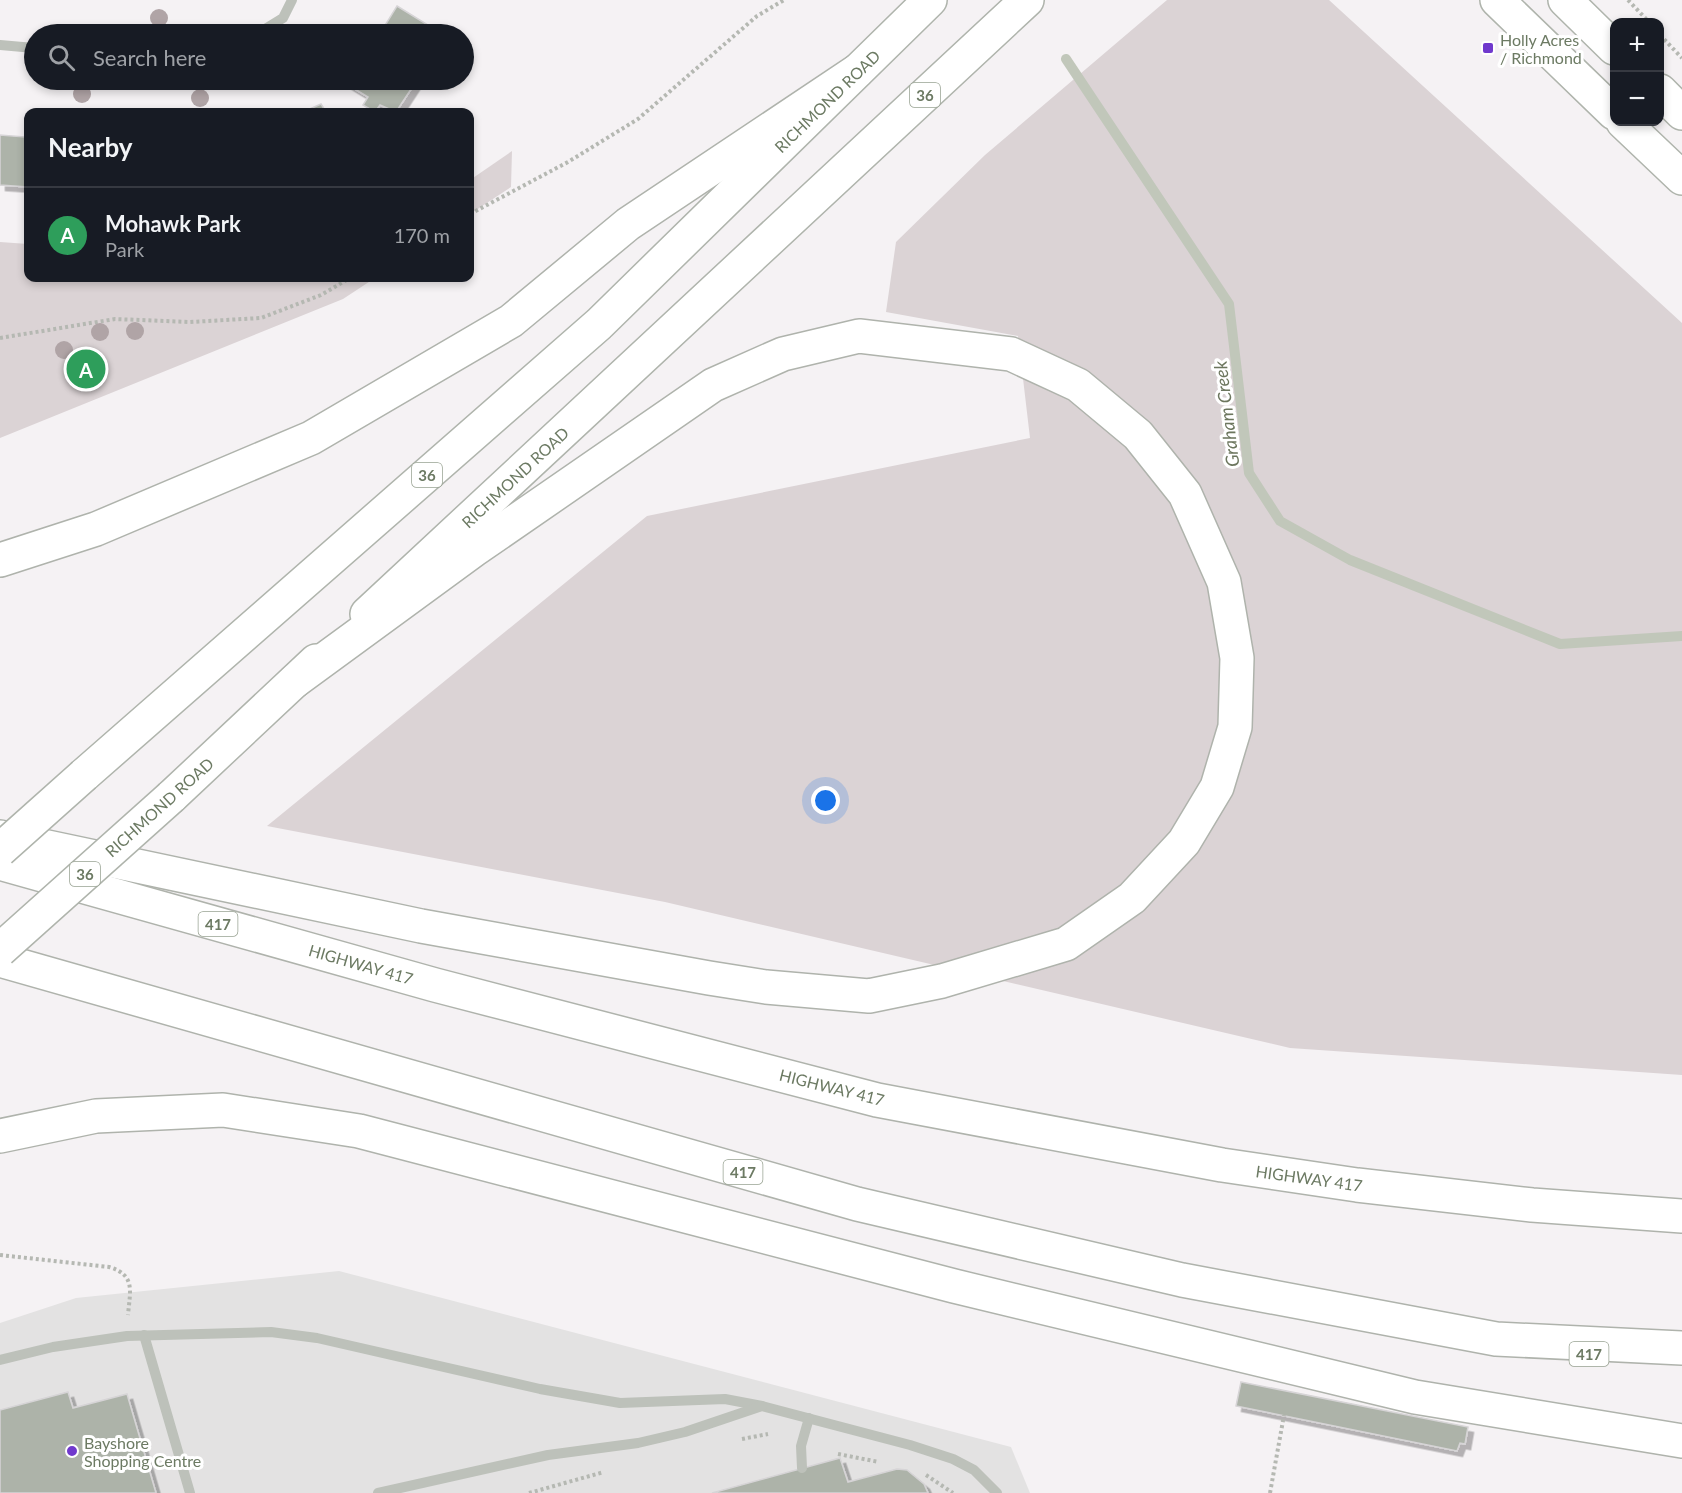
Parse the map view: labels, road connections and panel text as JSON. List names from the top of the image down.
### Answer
{
  "streets": {
    "main road": [
      "36",
      "RICHMOND ROAD",
      "417",
      "HIGHWAY 417"
    ]
  },
  "water": ["Graham Creek"],
  "places": {
    "transit": ["Holly Acres / Richmond"],
    "other": ["Bayshore Shopping Centre"]
  },
  "page": {
    "map_buttons": ["+", "−"],
    "search": "Search here",
    "heading": "Nearby",
    "list": [
      {
        "mark": "A",
        "name": "Mohawk Park",
        "note": "Park",
        "value": "170 m"
      }
    ],
    "pins": "A"
  }
}
